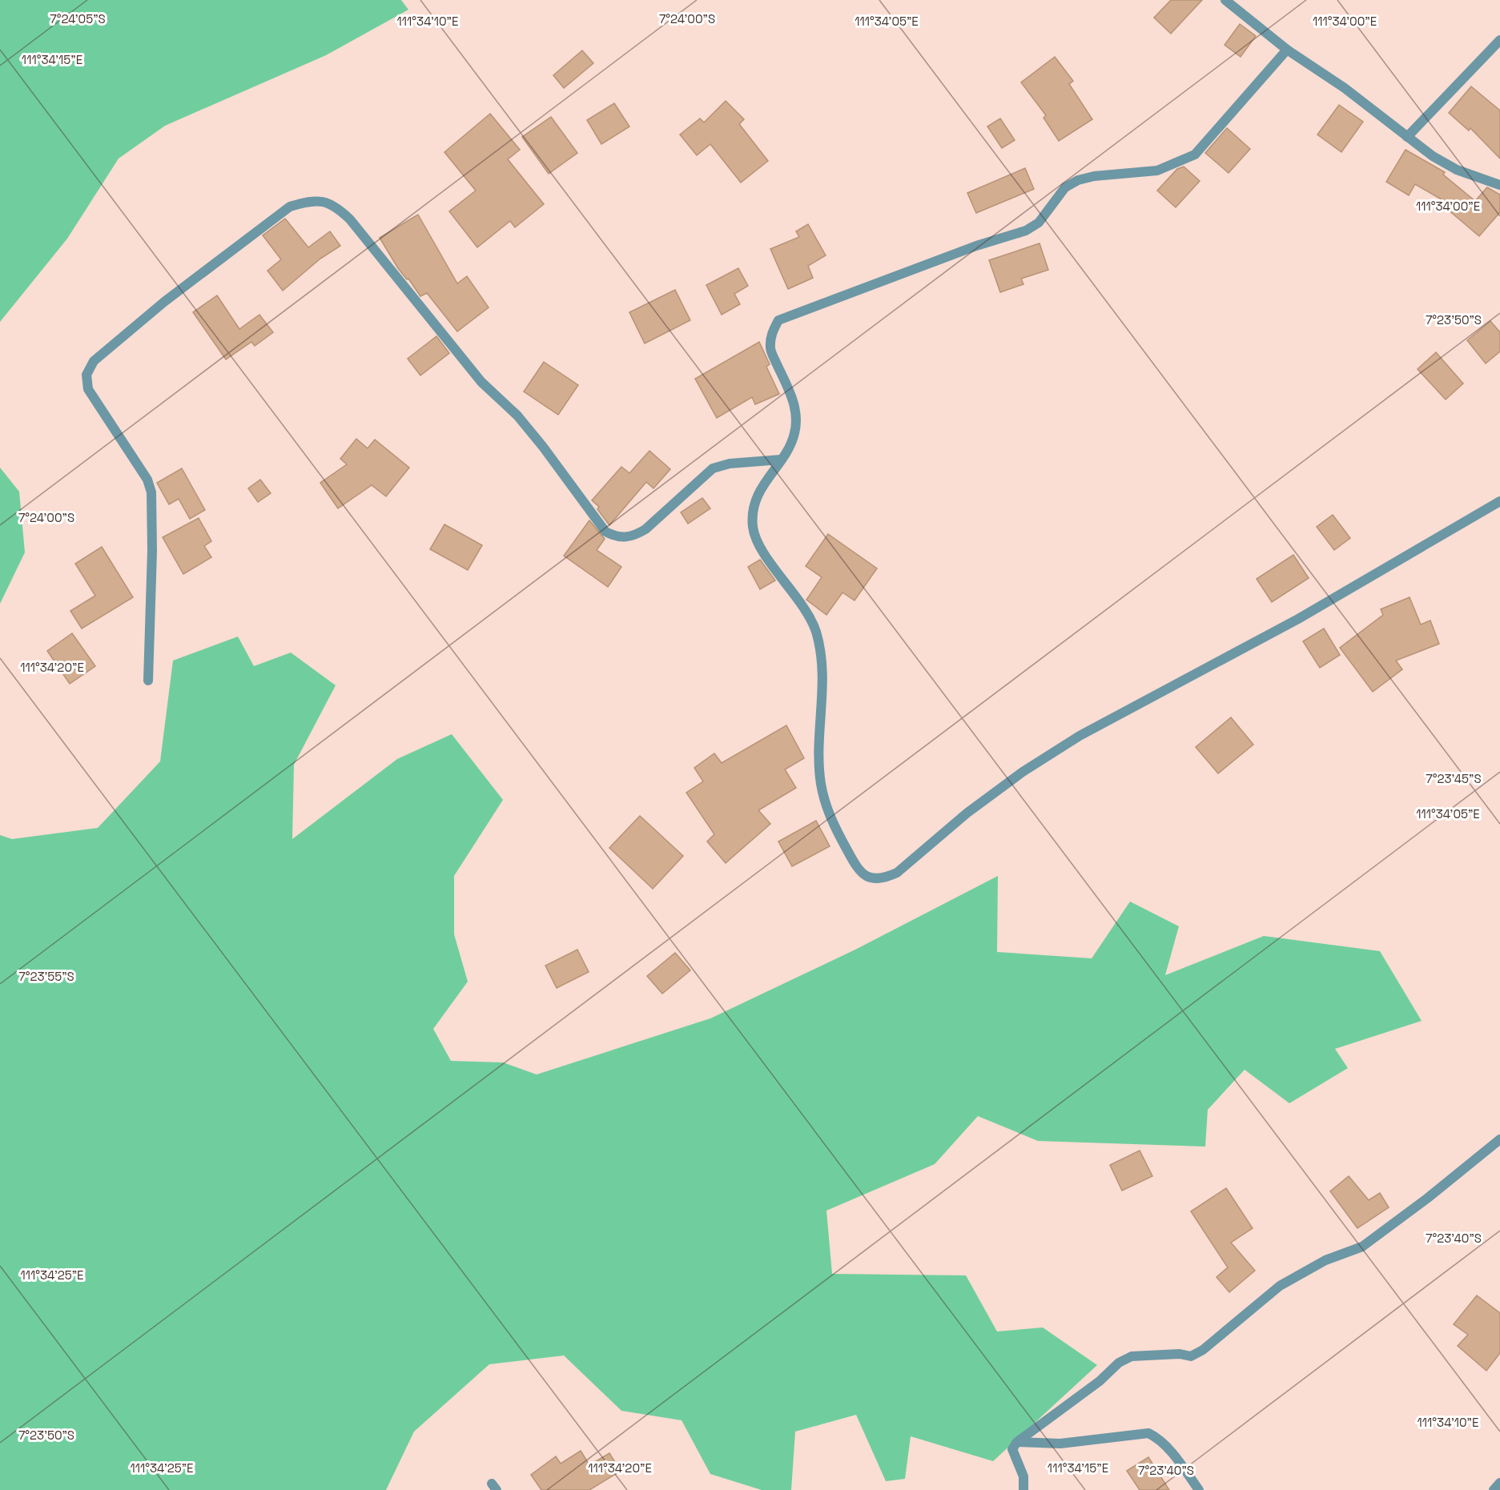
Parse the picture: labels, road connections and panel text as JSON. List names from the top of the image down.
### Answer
{
  "coordinates": [
    "7°24'05\"S",
    "7°24'00\"S",
    "111°34'10\"E",
    "111°34'05\"E",
    "111°34'00\"E",
    "111°34'15\"E",
    "7°23'50\"S",
    "111°34'20\"E",
    "7°23'45\"S",
    "7°23'55\"S",
    "7°23'40\"S",
    "111°34'25\"E"
  ]
}
